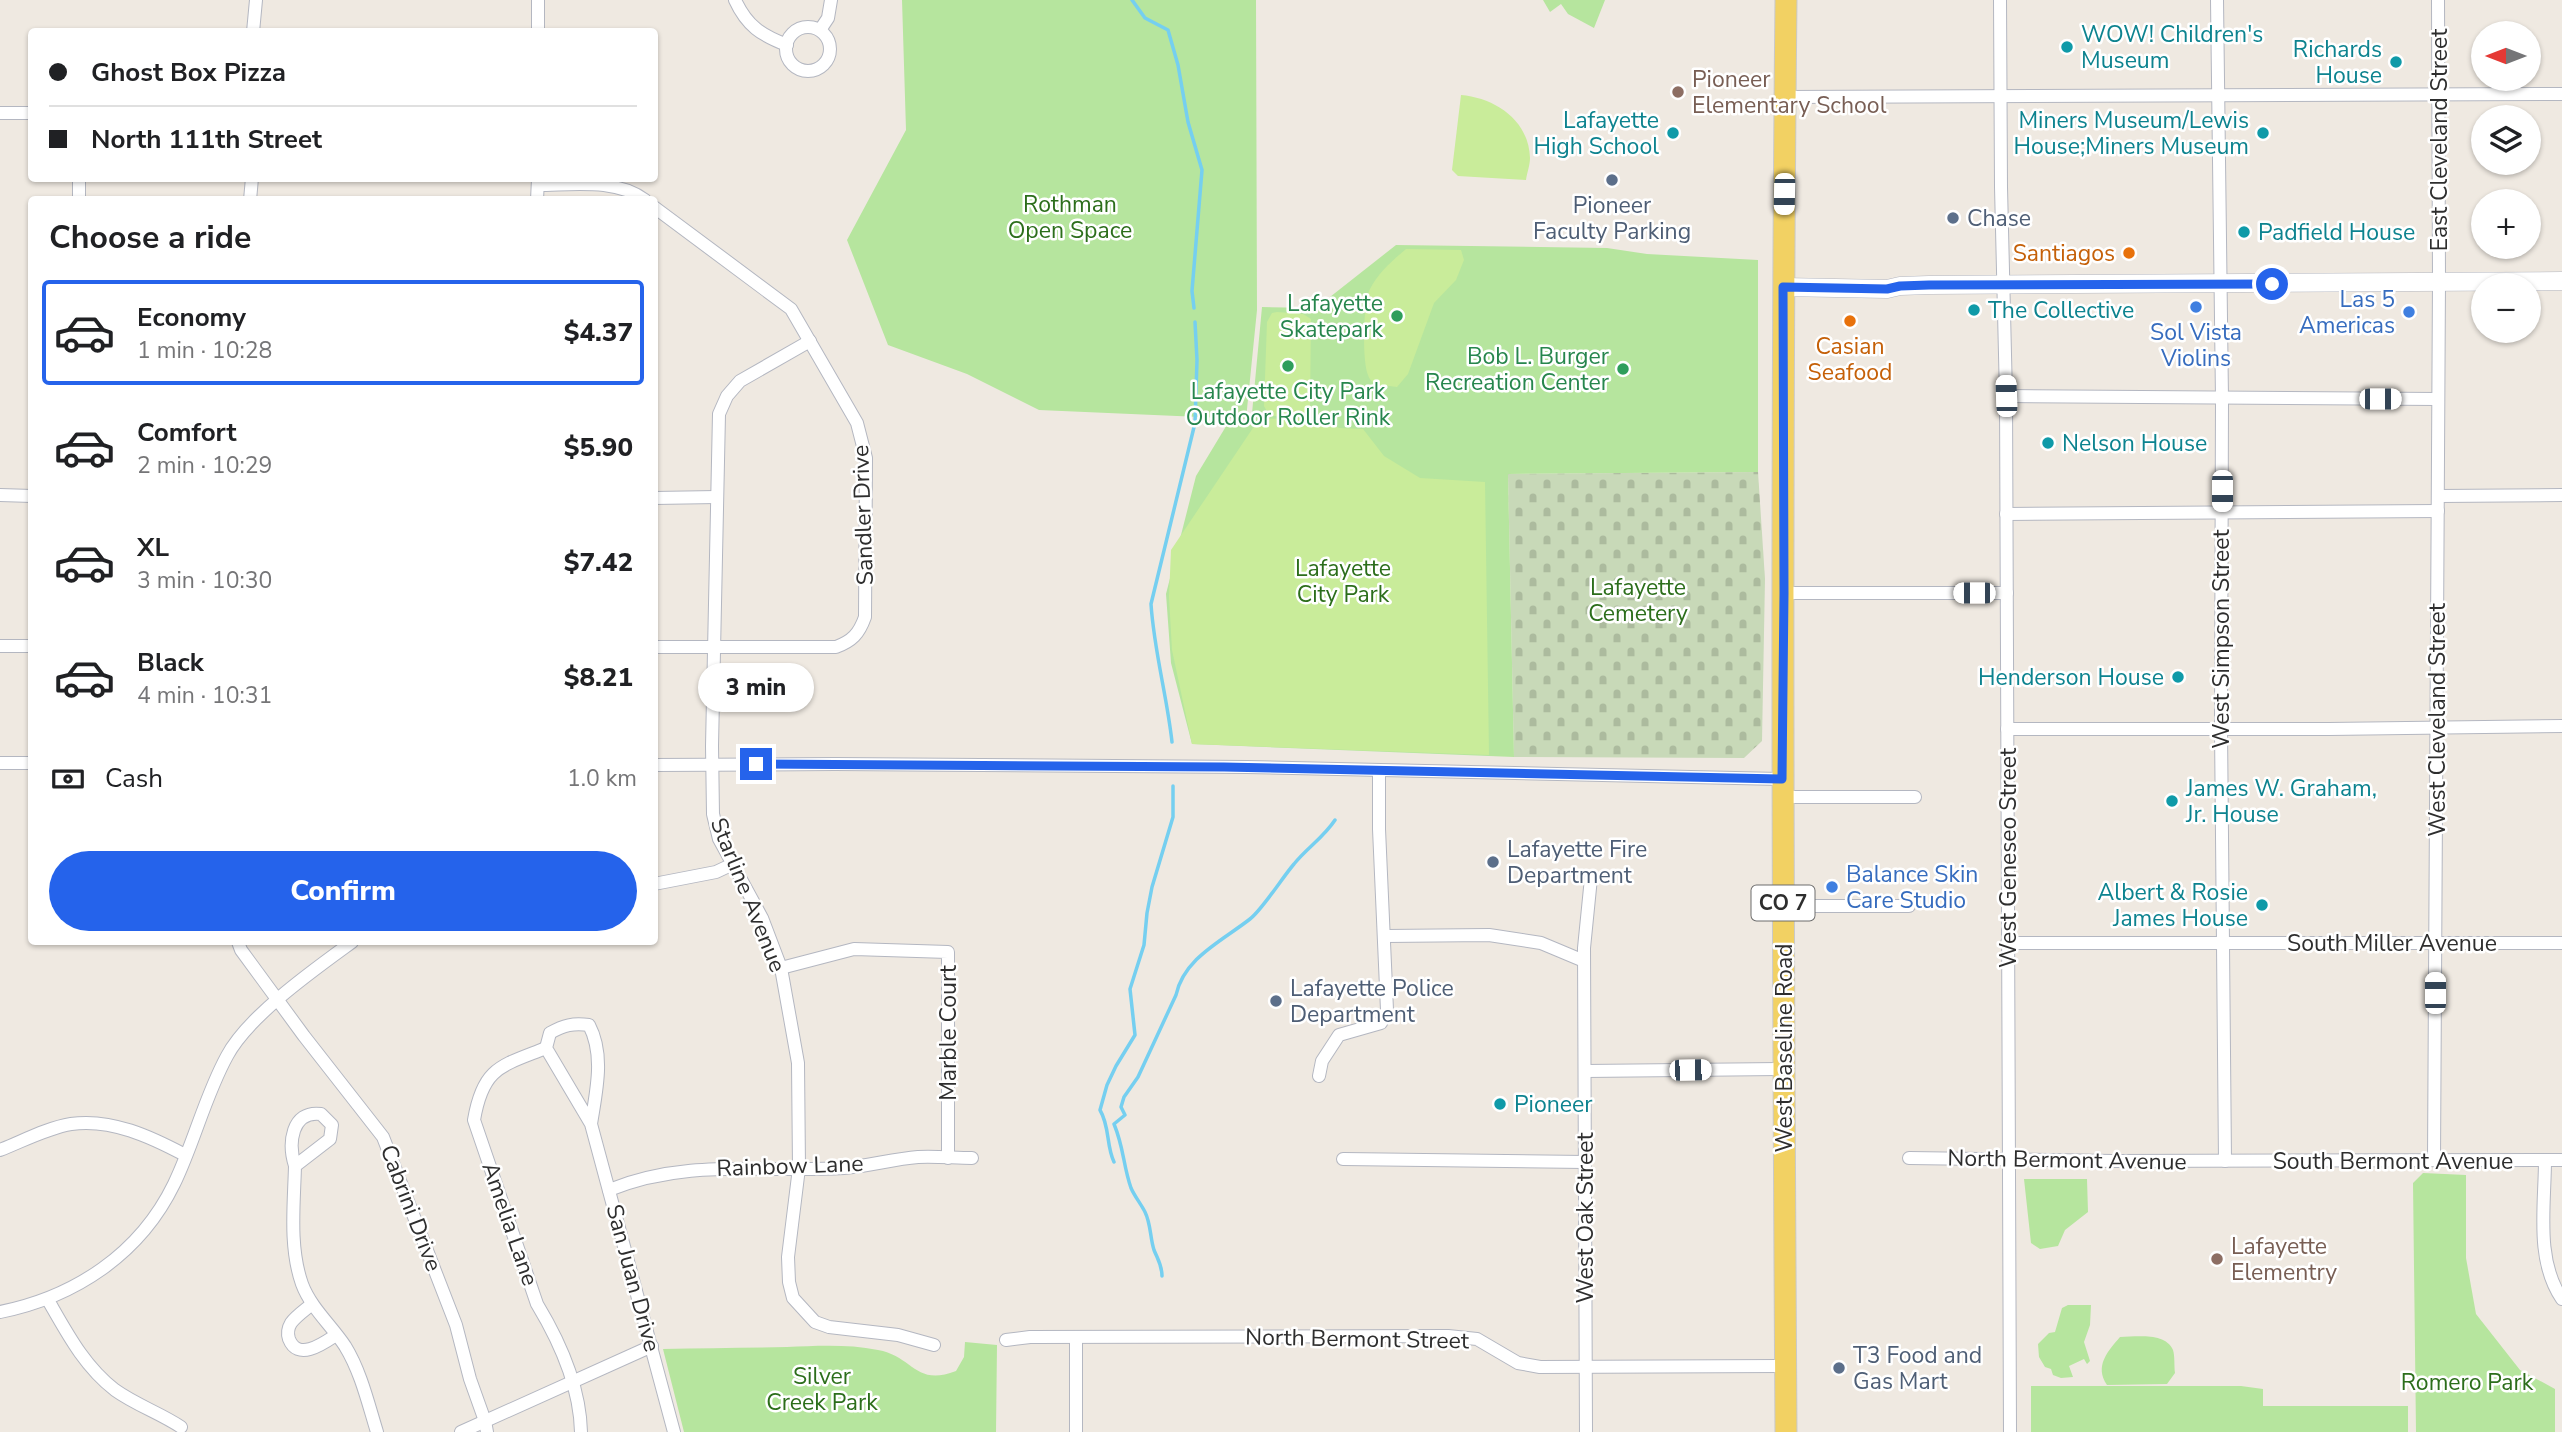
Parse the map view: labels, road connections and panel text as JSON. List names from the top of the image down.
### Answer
{
  "streets": {
    "main road": ["CO 7", "West Baseline Road"],
    "street": [
      "East Cleveland Street",
      "Sandler Drive",
      "West Simpson Street",
      "West Cleveland Street",
      "West Geneseo Street",
      "Starline Avenue",
      "South Miller Avenue",
      "Marble Court",
      "North Bermont Avenue",
      "South Bermont Avenue",
      "Rainbow Lane",
      "Cabrini Drive",
      "West Oak Street",
      "Amelia Lane",
      "San Juan Drive",
      "North Bermont Street"
    ]
  },
  "crossings": [
    ["East Cleveland Street", "West Cleveland Street"],
    ["Sandler Drive", "Starline Avenue"],
    ["West Simpson Street", "South Miller Avenue"],
    ["West Simpson Street", "North Bermont Avenue"],
    ["West Simpson Street", "South Bermont Avenue"],
    ["West Cleveland Street", "South Miller Avenue"],
    ["West Cleveland Street", "South Bermont Avenue"],
    ["West Geneseo Street", "South Miller Avenue"],
    ["West Geneseo Street", "North Bermont Avenue"],
    ["Starline Avenue", "Marble Court"],
    ["Starline Avenue", "Rainbow Lane"],
    ["CO 7", "West Baseline Road"],
    ["Marble Court", "Rainbow Lane"],
    ["West Baseline Road", "North Bermont Street"],
    ["North Bermont Avenue", "South Bermont Avenue"],
    ["Rainbow Lane", "San Juan Drive"],
    ["West Oak Street", "North Bermont Street"],
    ["Amelia Lane", "San Juan Drive"]
  ],
  "parks": [
    "Rothman Open Space",
    "Lafayette City Park",
    "Lafayette Cemetery",
    "Silver Creek Park",
    "Romero Park"
  ],
  "places": [
    "WOW! Children's Museum",
    "Richards House",
    "Pioneer Elementary School",
    "Lafayette High School",
    "Miners Museum/Lewis House;Miners Museum",
    "Pioneer Faculty Parking",
    "Chase",
    "Padfield House",
    "Santiagos",
    "Sol Vista Violins",
    "The Collective",
    "Las 5 Americas",
    "Lafayette Skatepark",
    "Casian Seafood",
    "Lafayette City Park Outdoor Roller Rink",
    "Bob L. Burger Recreation Center",
    "Nelson House",
    "Henderson House",
    "James W. Graham, Jr. House",
    "Lafayette Fire Department",
    "Balance Skin Care Studio",
    "Albert & Rosie James House",
    "Lafayette Police Department",
    "Pioneer",
    "Lafayette Elementry",
    "T3 Food and Gas Mart"
  ],
  "north": "left",
  "page": {
    "map_buttons": ["+", "−"],
    "banner": ["Ghost Box Pizza", "North 111th Street"],
    "heading": "Choose a ride",
    "list": [
      {
        "name": "Economy",
        "note": "1 min · 10:28",
        "value": "$4.37"
      },
      {
        "name": "Comfort",
        "note": "2 min · 10:29",
        "value": "$5.90"
      },
      {
        "name": "XL",
        "note": "3 min · 10:30",
        "value": "$7.42"
      },
      {
        "name": "Black",
        "note": "4 min · 10:31",
        "value": "$8.21"
      }
    ],
    "bubble": "3 min",
    "pay": ["Cash", "1.0 km"],
    "buttons": "Confirm"
  }
}
